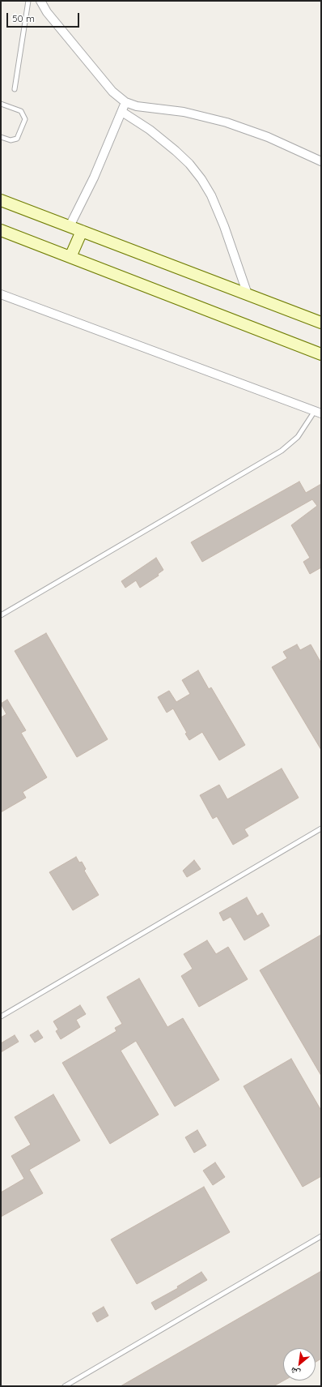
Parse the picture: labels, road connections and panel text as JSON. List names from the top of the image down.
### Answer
{
  "scale_bar": "50 m",
  "north": "bottom left"
}
